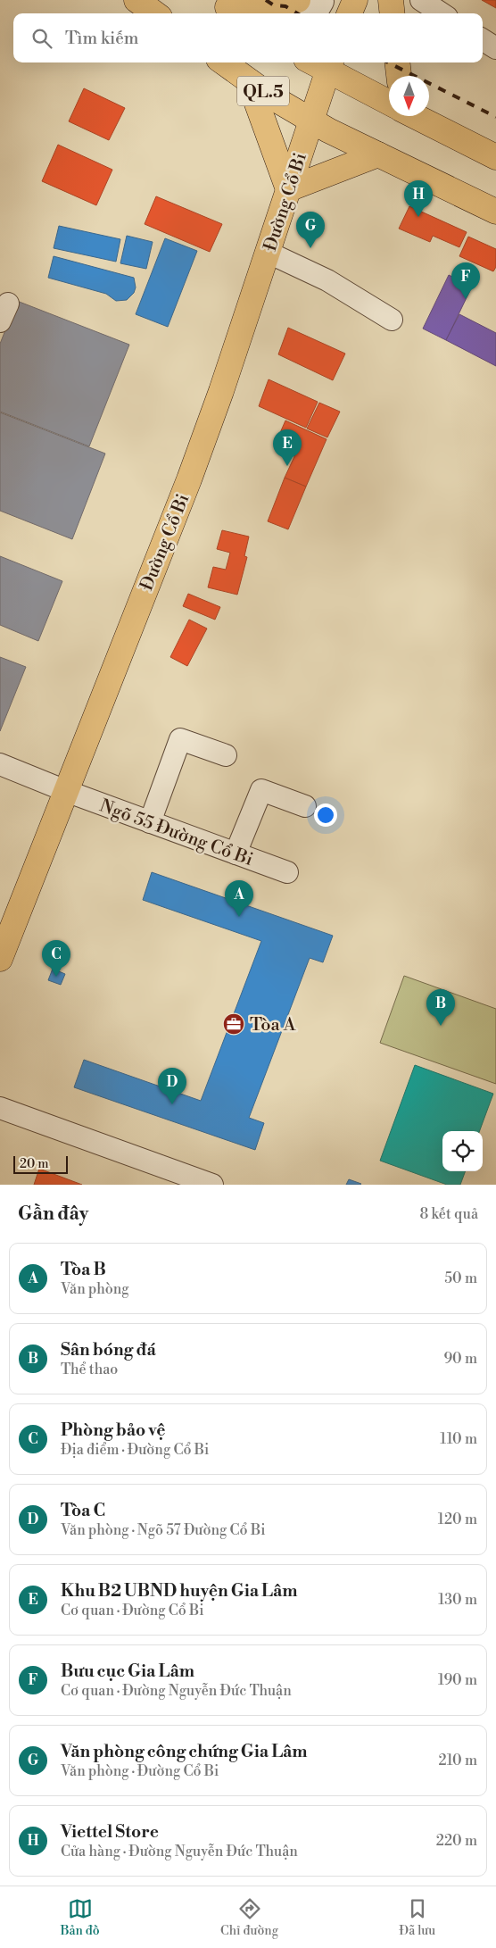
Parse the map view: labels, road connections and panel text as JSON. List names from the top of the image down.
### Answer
{
  "streets": {
    "main road": ["QL.5", "Đường Cổ Bi"],
    "street": ["Ngõ 55 Đường Cổ Bi"]
  },
  "crossings": [
    ["QL.5", "Đường Cổ Bi"],
    ["Đường Cổ Bi", "Ngõ 55 Đường Cổ Bi"]
  ],
  "places": {
    "office": ["Tòa A"]
  },
  "scale_bar": "20 m",
  "north": "bottom",
  "page": {
    "search": "Tìm kiếm",
    "pins": [
      "H",
      "G",
      "F",
      "E",
      "A",
      "C",
      "B",
      "D"
    ],
    "scale": "20 m",
    "heading": ["Gần đây", "8 kết quả"],
    "list": [
      {
        "mark": "A",
        "name": "Tòa B",
        "note": "Văn phòng",
        "value": "50 m"
      },
      {
        "mark": "B",
        "name": "Sân bóng đá",
        "note": "Thể thao",
        "value": "90 m"
      },
      {
        "mark": "C",
        "name": "Phòng bảo vệ",
        "note": "Địa điểm · Đường Cổ Bi",
        "value": "110 m"
      },
      {
        "mark": "D",
        "name": "Tòa C",
        "note": "Văn phòng · Ngõ 57 Đường Cổ Bi",
        "value": "120 m"
      },
      {
        "mark": "E",
        "name": "Khu B2 UBND huyện Gia Lâm",
        "note": "Cơ quan · Đường Cổ Bi",
        "value": "130 m"
      },
      {
        "mark": "F",
        "name": "Bưu cục Gia Lâm",
        "note": "Cơ quan · Đường Nguyễn Đức Thuận",
        "value": "190 m"
      },
      {
        "mark": "G",
        "name": "Văn phòng công chứng Gia Lâm",
        "note": "Văn phòng · Đường Cổ Bi",
        "value": "210 m"
      },
      {
        "mark": "H",
        "name": "Viettel Store",
        "note": "Cửa hàng · Đường Nguyễn Đức Thuận",
        "value": "220 m"
      }
    ],
    "nav": ["Bản đồ", "Chỉ đường", "Đã lưu"]
  }
}
